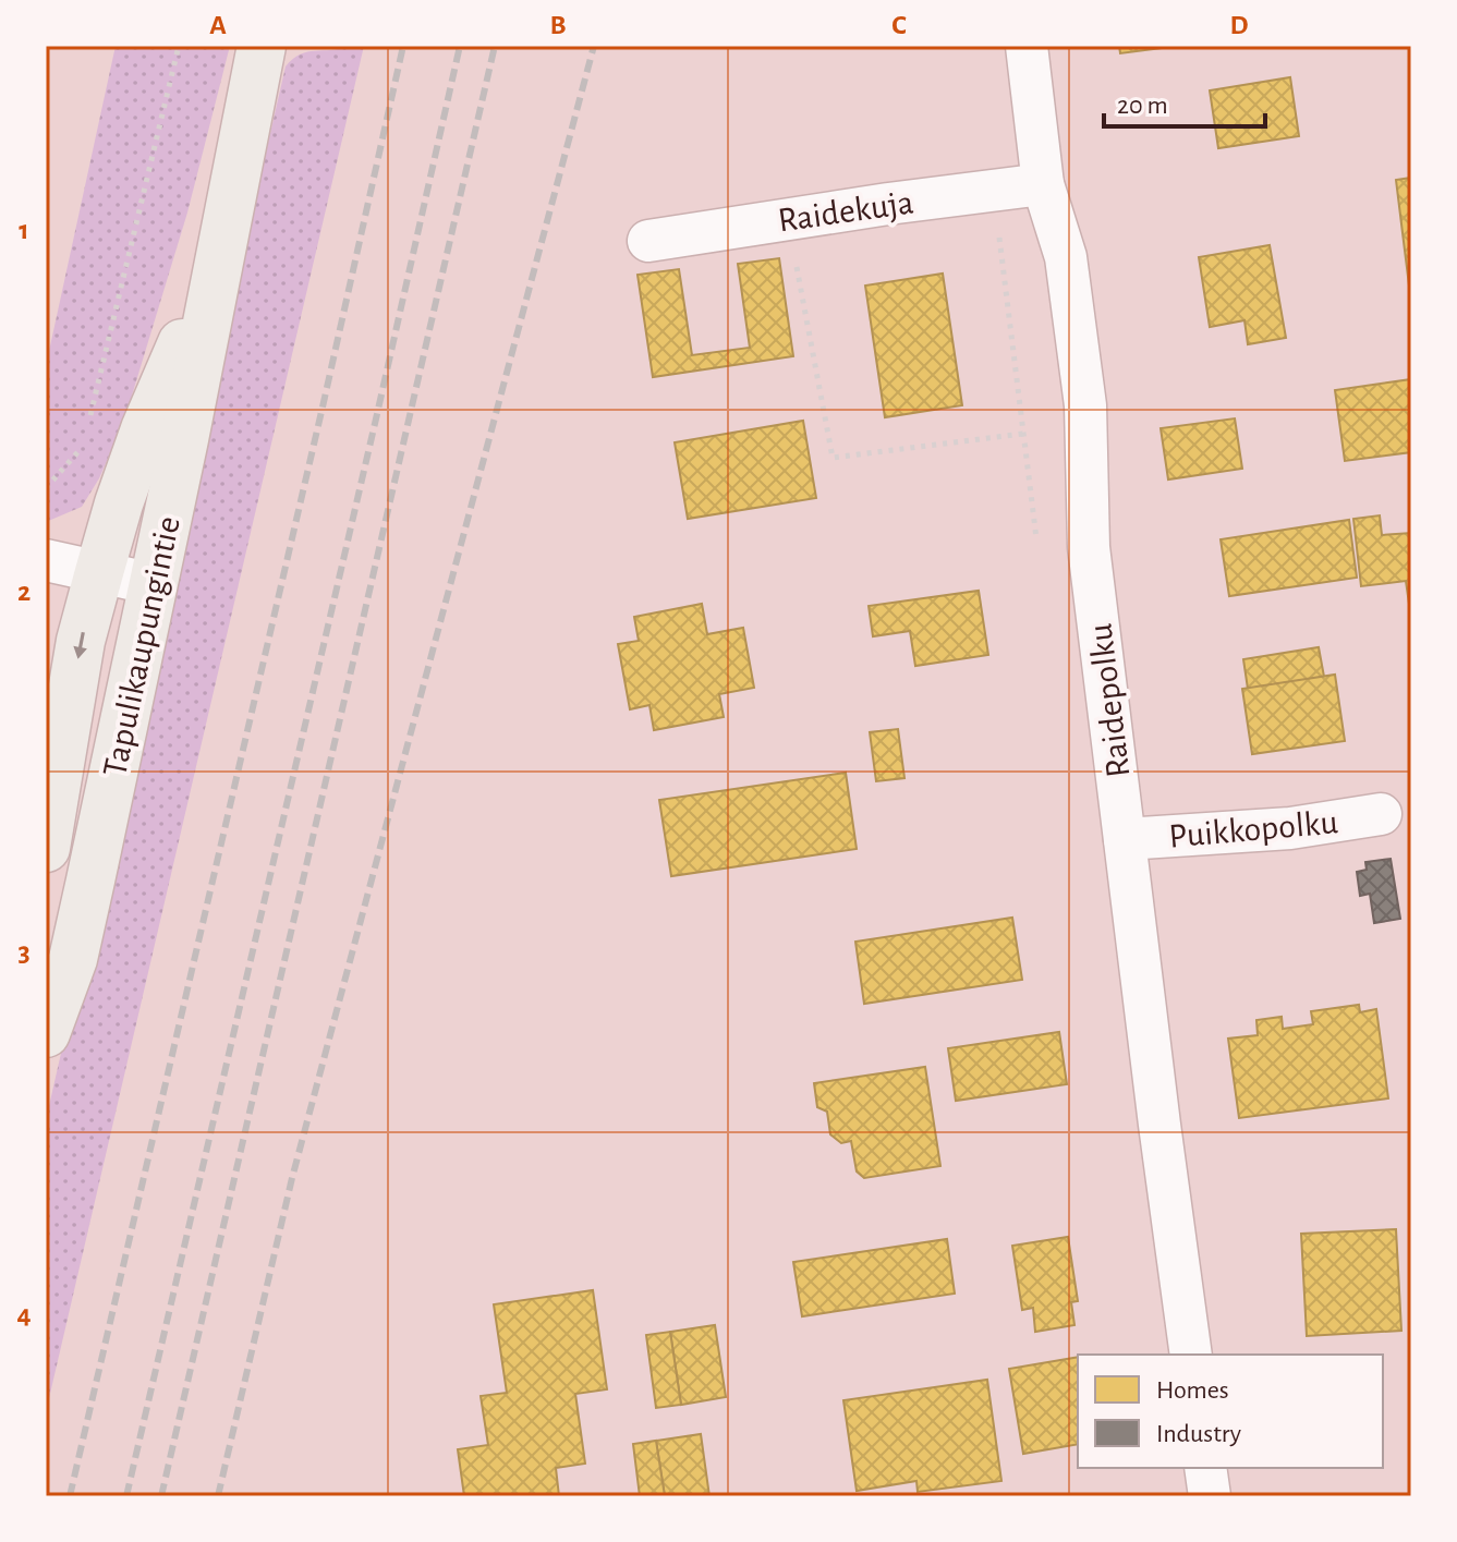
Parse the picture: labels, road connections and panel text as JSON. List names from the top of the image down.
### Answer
{
  "streets": {
    "main road": ["Tapulikaupungintie"],
    "street": ["Raidekuja", "Raidepolku", "Puikkopolku"]
  },
  "crossings": [
    ["Raidekuja", "Raidepolku"],
    ["Raidepolku", "Puikkopolku"]
  ],
  "legend": ["Homes", "Industry"],
  "scale_bar": "20 m",
  "grid": {
    "columns": [
      "A",
      "B",
      "C",
      "D"
    ],
    "rows": [
      "1",
      "2",
      "3",
      "4"
    ]
  }
}
